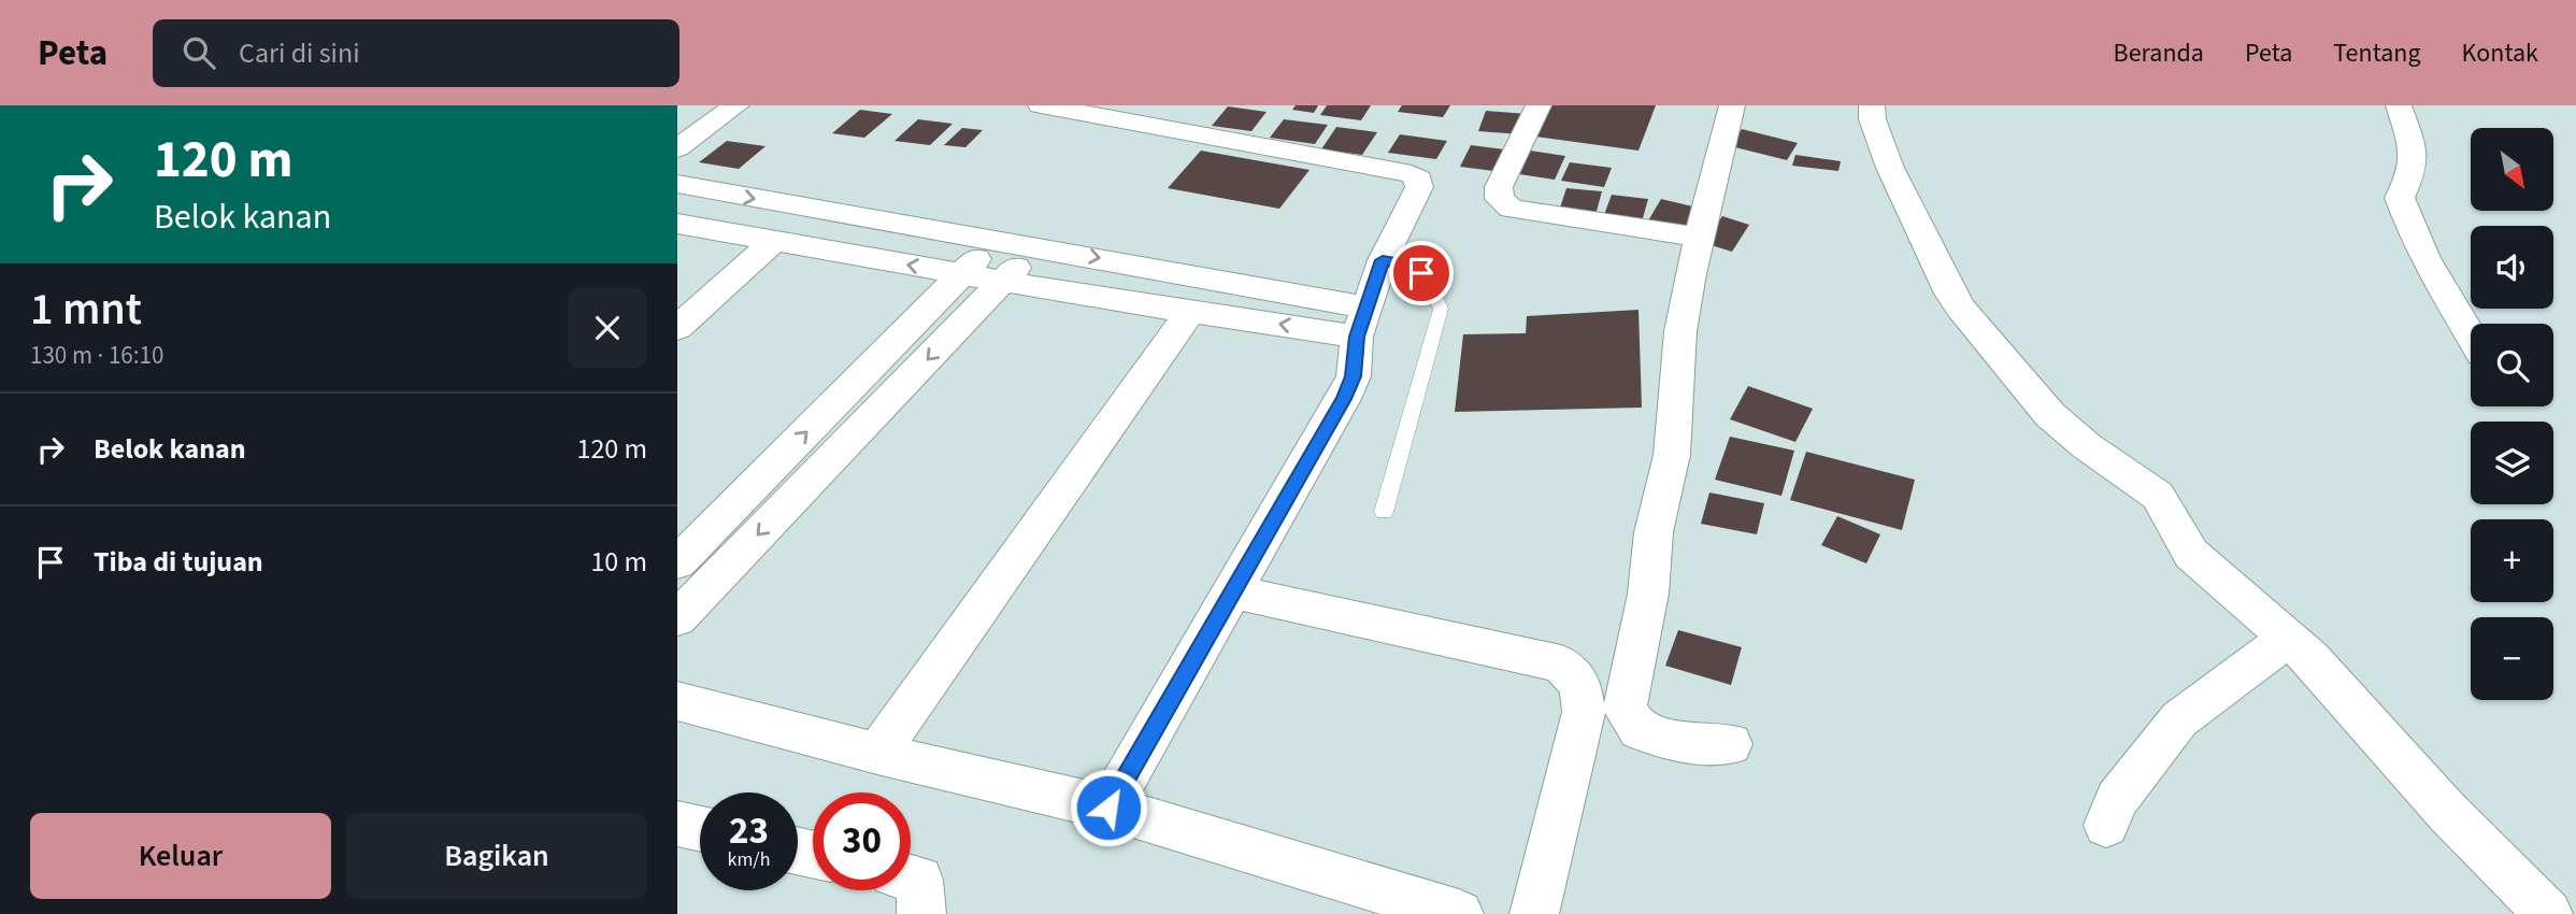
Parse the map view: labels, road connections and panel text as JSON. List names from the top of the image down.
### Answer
{
  "north": "bottom right",
  "page": {
    "header": "Peta",
    "search": "Cari di sini",
    "nav": [
      "Beranda",
      "Peta",
      "Tentang",
      "Kontak"
    ],
    "turn": ["120 m", "Belok kanan"],
    "map_buttons": ["+", "−"],
    "heading": ["1 mnt", "130 m · 16:10"],
    "list": [
      {
        "name": "Belok kanan",
        "value": "120 m"
      },
      {
        "name": "Tiba di tujuan",
        "value": "10 m"
      }
    ],
    "speed": "23 km/h",
    "limit": "30",
    "buttons": ["Keluar", "Bagikan"]
  }
}
